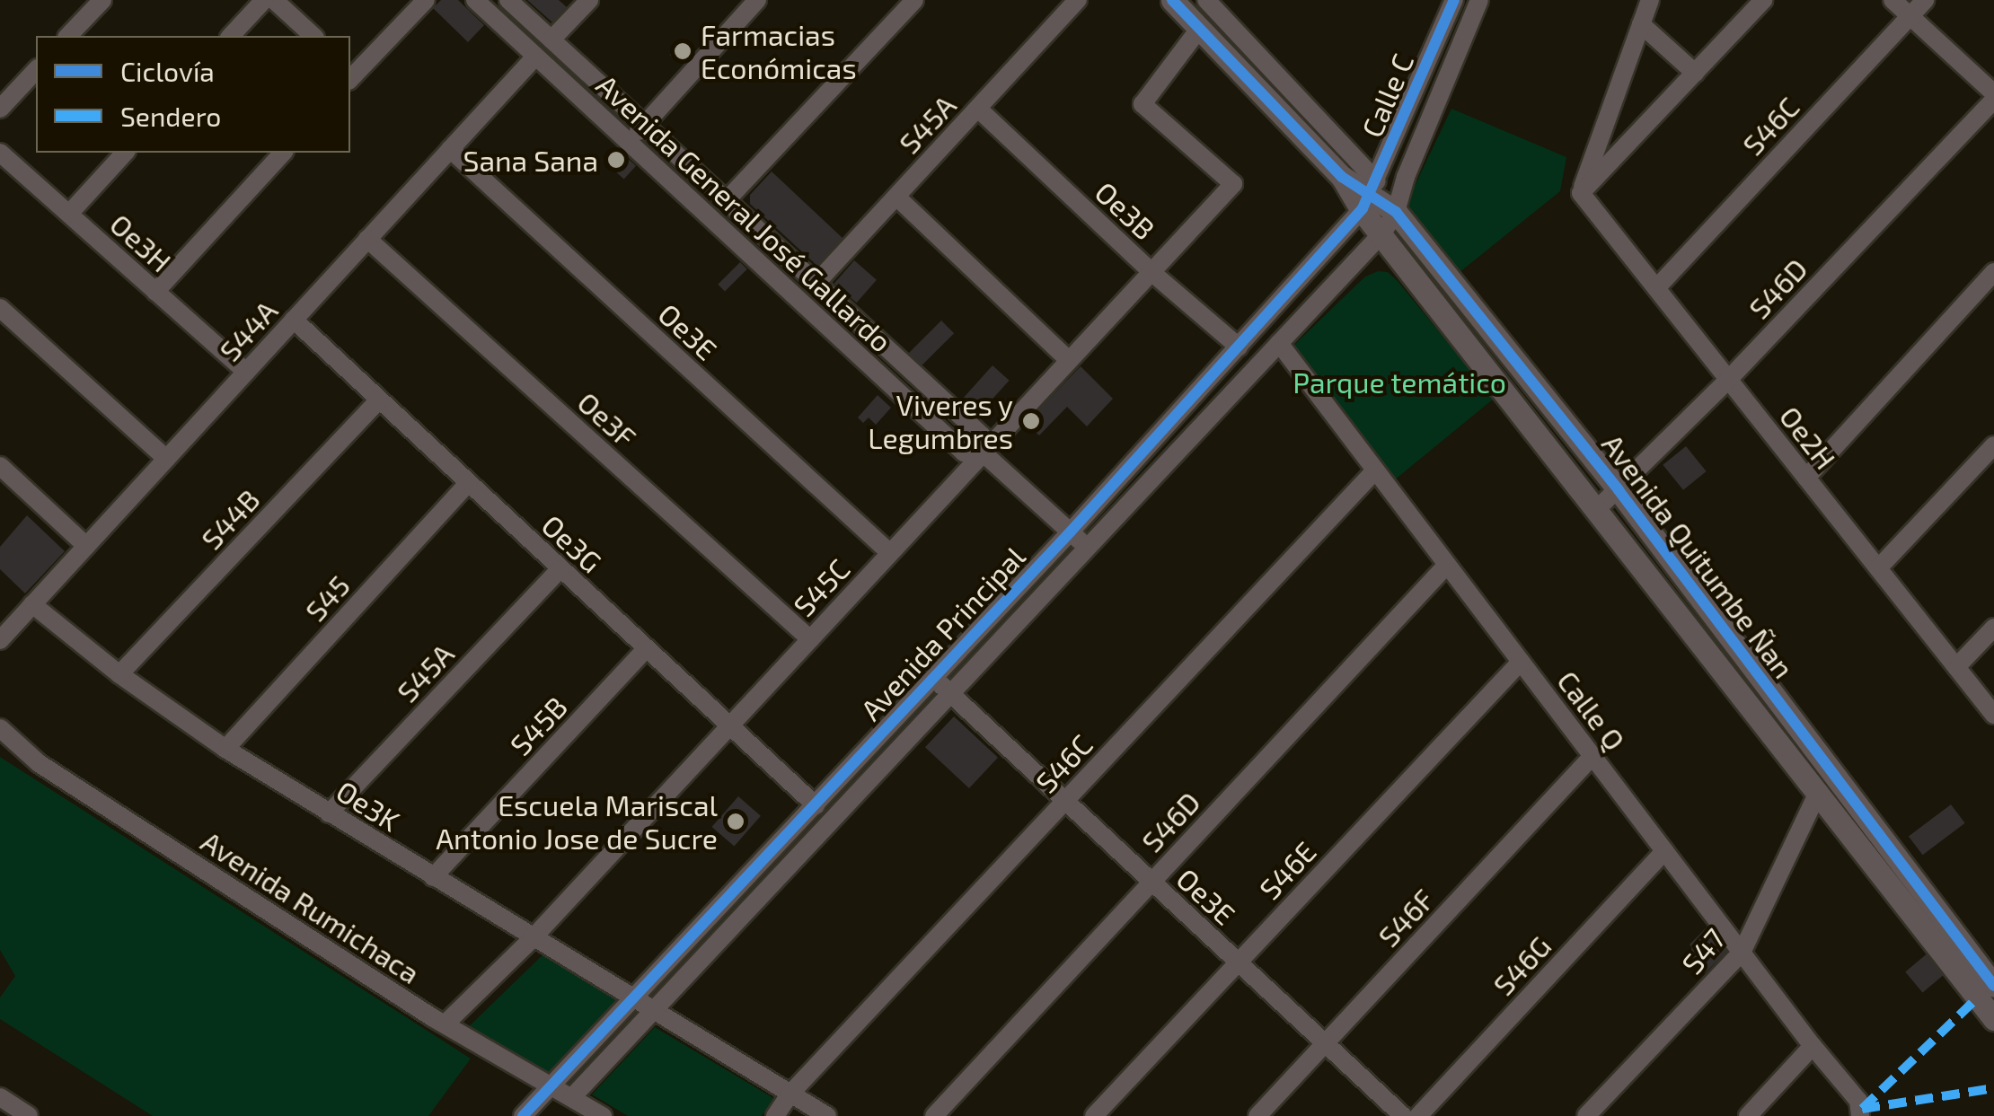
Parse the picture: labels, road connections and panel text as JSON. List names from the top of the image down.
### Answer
{
  "streets": {
    "street": [
      "Calle C",
      "S45A",
      "S46C",
      "Oe3B",
      "Avenida General José Gallardo",
      "Oe3H",
      "S46D",
      "S44A",
      "Oe3E",
      "Oe3F",
      "Oe2H",
      "S44B",
      "Oe3G",
      "Avenida Quitumbe Ñan",
      "S45C",
      "S45",
      "Avenida Principal",
      "Calle Q",
      "S45B",
      "Oe3K",
      "S46E",
      "Avenida Rumichaca",
      "S46F",
      "S47",
      "S46G"
    ]
  },
  "crossings": [
    ["Calle C", "Avenida Quitumbe Ñan"],
    ["Calle C", "Avenida Principal"],
    ["S45A", "Oe3B"],
    ["S45A", "Avenida General José Gallardo"],
    ["S45A", "Oe3G"],
    ["S45A", "Oe3K"],
    ["S46C", "Oe3E"],
    ["S46C", "Oe2H"],
    ["S46C", "Calle Q"],
    ["S46C", "Oe3K"],
    ["Oe3B", "S45C"],
    ["Oe3B", "Avenida Principal"],
    ["Avenida General José Gallardo", "S44A"],
    ["Avenida General José Gallardo", "S45C"],
    ["Avenida General José Gallardo", "Avenida Principal"],
    ["Oe3H", "S44A"],
    ["S46D", "Oe3E"],
    ["S46D", "Oe2H"],
    ["S46D", "Avenida Quitumbe Ñan"],
    ["S46D", "Calle Q"],
    ["S44A", "Oe3E"],
    ["S44A", "Oe3F"],
    ["S44A", "Oe3G"],
    ["S44A", "Oe3K"],
    ["Oe3E", "S45C"],
    ["Oe3E", "Avenida Principal"],
    ["Oe3E", "S46E"],
    ["Oe3E", "S46F"],
    ["Oe3F", "S45C"],
    ["S44B", "Oe3G"],
    ["S44B", "Oe3K"],
    ["Oe3G", "S45C"],
    ["Oe3G", "S45"],
    ["Oe3G", "Avenida Principal"],
    ["Oe3G", "S45B"],
    ["Avenida Quitumbe Ñan", "S45C"],
    ["Avenida Quitumbe Ñan", "Avenida Principal"],
    ["Avenida Quitumbe Ñan", "S47"],
    ["S45C", "Oe3K"],
    ["S45C", "Avenida Rumichaca"],
    ["S45", "Oe3K"],
    ["Avenida Principal", "Calle Q"],
    ["Avenida Principal", "Oe3K"],
    ["Avenida Principal", "Avenida Rumichaca"],
    ["Calle Q", "S46E"],
    ["Calle Q", "S46F"],
    ["Calle Q", "S47"],
    ["Calle Q", "S46G"],
    ["S45B", "Oe3K"]
  ],
  "parks": ["Parque temático"],
  "places": [
    "Farmacias Económicas",
    "Sana Sana",
    "Viveres y Legumbres",
    "Escuela Mariscal Antonio Jose de Sucre"
  ],
  "legend": ["Ciclovía", "Sendero"]
}
